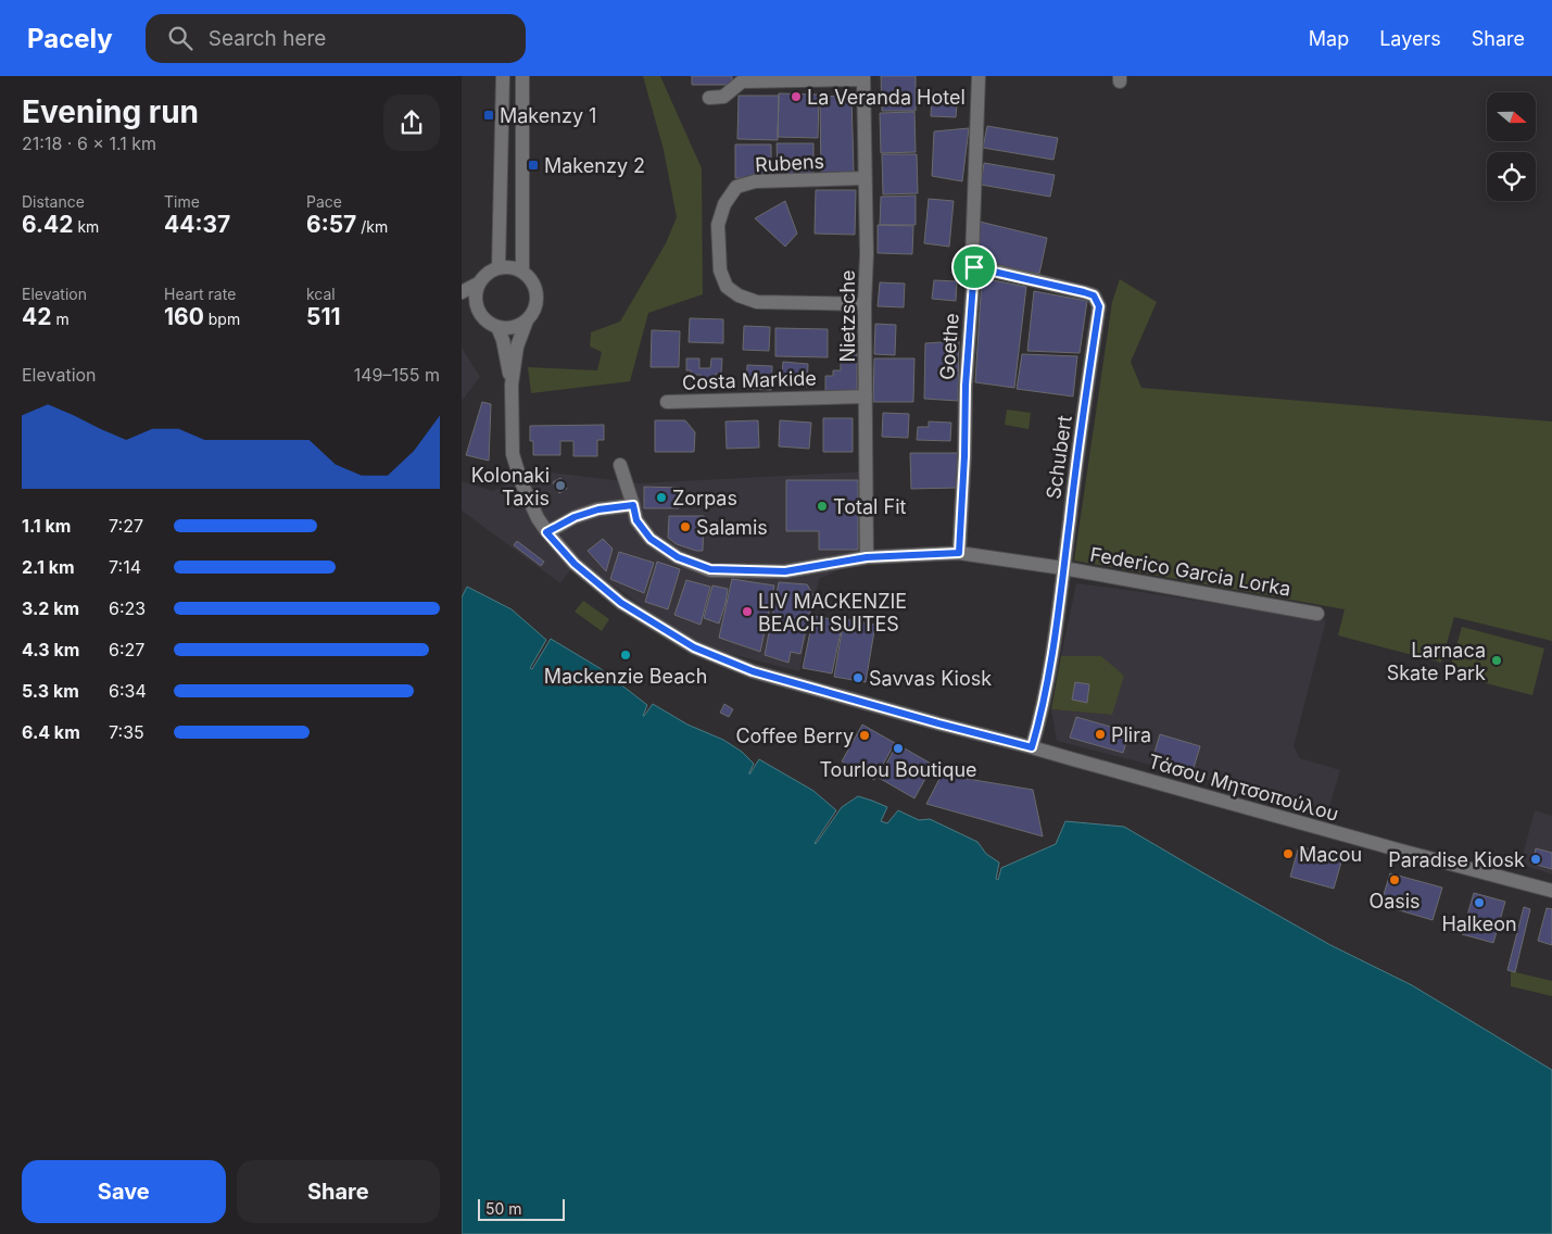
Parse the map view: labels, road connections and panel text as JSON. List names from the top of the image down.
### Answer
{
  "streets": {
    "street": [
      "Rubens",
      "Nietzsche",
      "Goethe",
      "Costa Markide",
      "Schubert",
      "Federico Garcia Lorka",
      "Τάσου Μητσοπούλου"
    ]
  },
  "crossings": [
    ["Rubens", "Nietzsche"],
    ["Nietzsche", "Costa Markide"],
    ["Nietzsche", "Federico Garcia Lorka"],
    ["Goethe", "Schubert"],
    ["Goethe", "Federico Garcia Lorka"],
    ["Schubert", "Federico Garcia Lorka"],
    ["Schubert", "Τάσου Μητσοπούλου"]
  ],
  "places": {
    "other": [
      "La Veranda Hotel",
      "Kolonaki Taxis",
      "Zorpas",
      "Total Fit",
      "Salamis",
      "LIV MACKENZIE BEACH SUITES",
      "Mackenzie Beach",
      "Larnaca Skate Park",
      "Savvas Kiosk",
      "Plira",
      "Coffee Berry",
      "Tourlou Boutique",
      "Macou",
      "Paradise Kiosk",
      "Oasis",
      "Halkeon"
    ],
    "transit": ["Makenzy 1", "Makenzy 2"]
  },
  "scale_bar": "50 m",
  "north": "right",
  "page": {
    "header": "Pacely",
    "search": "Search here",
    "nav": ["Map", "Layers", "Share"],
    "heading": ["Evening run", "21:18 · 6 × 1.1 km"],
    "stats": [
      ["Distance", "6.42 km"],
      ["Time", "44:37"],
      ["Pace", "6:57 /km"],
      ["Elevation", "42 m"],
      ["Heart rate", "160 bpm"],
      ["kcal", "511"]
    ],
    "chart": ["Elevation", "149–155 m"],
    "list": [
      {
        "name": "1.1 km",
        "note": "7:27"
      },
      {
        "name": "2.1 km",
        "note": "7:14"
      },
      {
        "name": "3.2 km",
        "note": "6:23"
      },
      {
        "name": "4.3 km",
        "note": "6:27"
      },
      {
        "name": "5.3 km",
        "note": "6:34"
      },
      {
        "name": "6.4 km",
        "note": "7:35"
      }
    ],
    "buttons": ["Save", "Share"],
    "scale": "50 m"
  }
}
